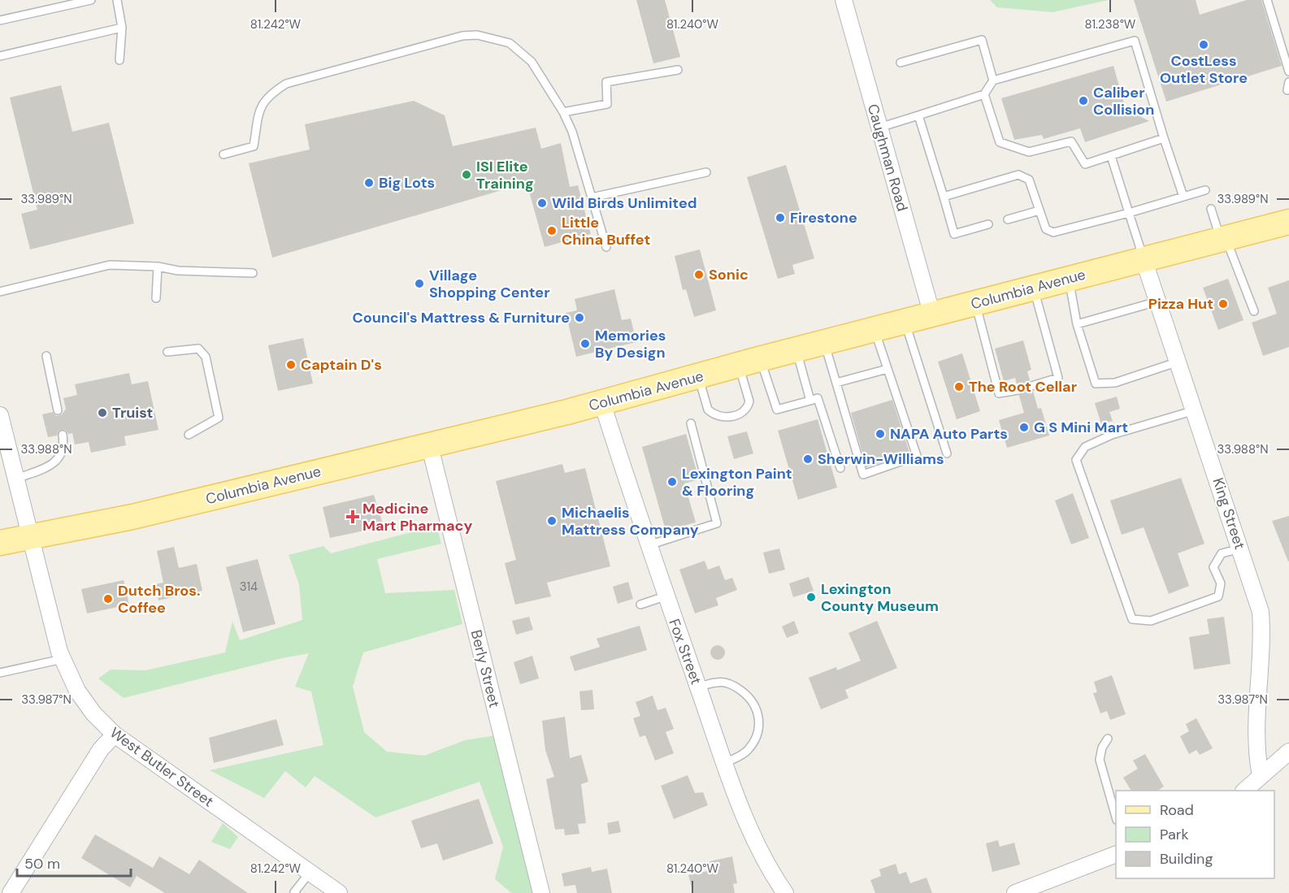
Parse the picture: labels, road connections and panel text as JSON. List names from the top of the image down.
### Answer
{
  "streets": {
    "main road": ["Columbia Avenue"],
    "street": [
      "Caughman Road",
      "King Street",
      "Fox Street",
      "Berly Street",
      "West Butler Street"
    ]
  },
  "crossings": [
    ["Caughman Road", "Columbia Avenue"],
    ["Columbia Avenue", "King Street"],
    ["Columbia Avenue", "Fox Street"],
    ["Columbia Avenue", "Berly Street"],
    ["Columbia Avenue", "West Butler Street"]
  ],
  "places": {
    "other": [
      "CostLess Outlet Store",
      "Caliber Collision",
      "ISI Elite Training",
      "Big Lots",
      "Wild Birds Unlimited",
      "Firestone",
      "Little China Buffet",
      "Sonic",
      "Village Shopping Center",
      "Pizza Hut",
      "Council's Mattress & Furniture",
      "Memories By Design",
      "Captain D's",
      "The Root Cellar",
      "Truist",
      "G S Mini Mart",
      "NAPA Auto Parts",
      "Sherwin-Williams",
      "Lexington Paint & Flooring",
      "Michaelis Mattress Company",
      "Lexington County Museum",
      "Dutch Bros. Coffee"
    ],
    "health": ["Medicine Mart Pharmacy"]
  },
  "house_numbers": ["314"],
  "legend": ["Road", "Park", "Building"],
  "scale_bar": "50 m",
  "coordinates": [
    "81.242°W",
    "81.240°W",
    "81.238°W",
    "33.989°N",
    "33.988°N",
    "33.987°N"
  ]
}
